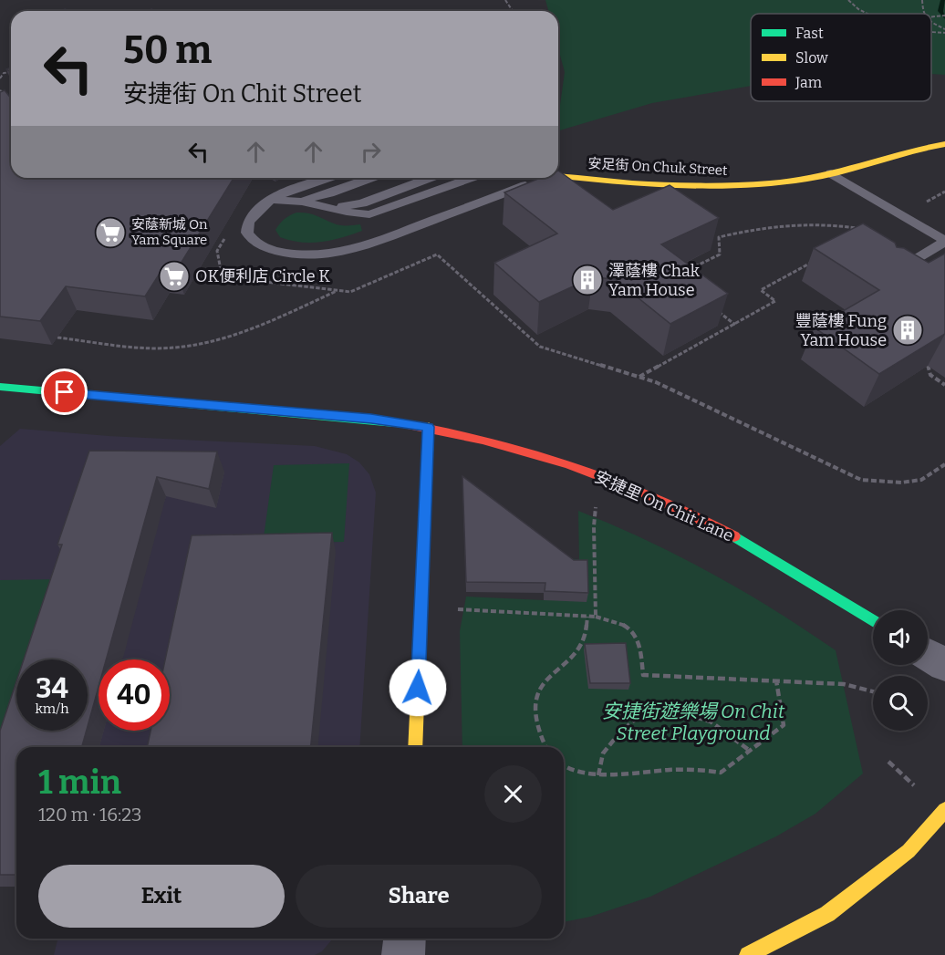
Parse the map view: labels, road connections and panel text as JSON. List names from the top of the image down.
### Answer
{
  "streets": {
    "street": ["安足街 On Chuk Street", "安捷里 On Chit Lane"]
  },
  "parks": ["安捷街遊樂場 On Chit Street Playground"],
  "places": {
    "supermarket": ["安蔭新城 On Yam Square", "OK便利店 Circle K"],
    "building": ["澤蔭樓 Chak Yam House", "豐蔭樓 Fung Yam House"]
  },
  "legend": ["Fast", "Slow", "Jam"],
  "page": {
    "turn": ["50 m", "安捷街 On Chit Street"],
    "speed": "34 km/h",
    "limit": "40",
    "heading": ["1 min", "120 m · 16:23"],
    "buttons": ["Exit", "Share"]
  }
}
